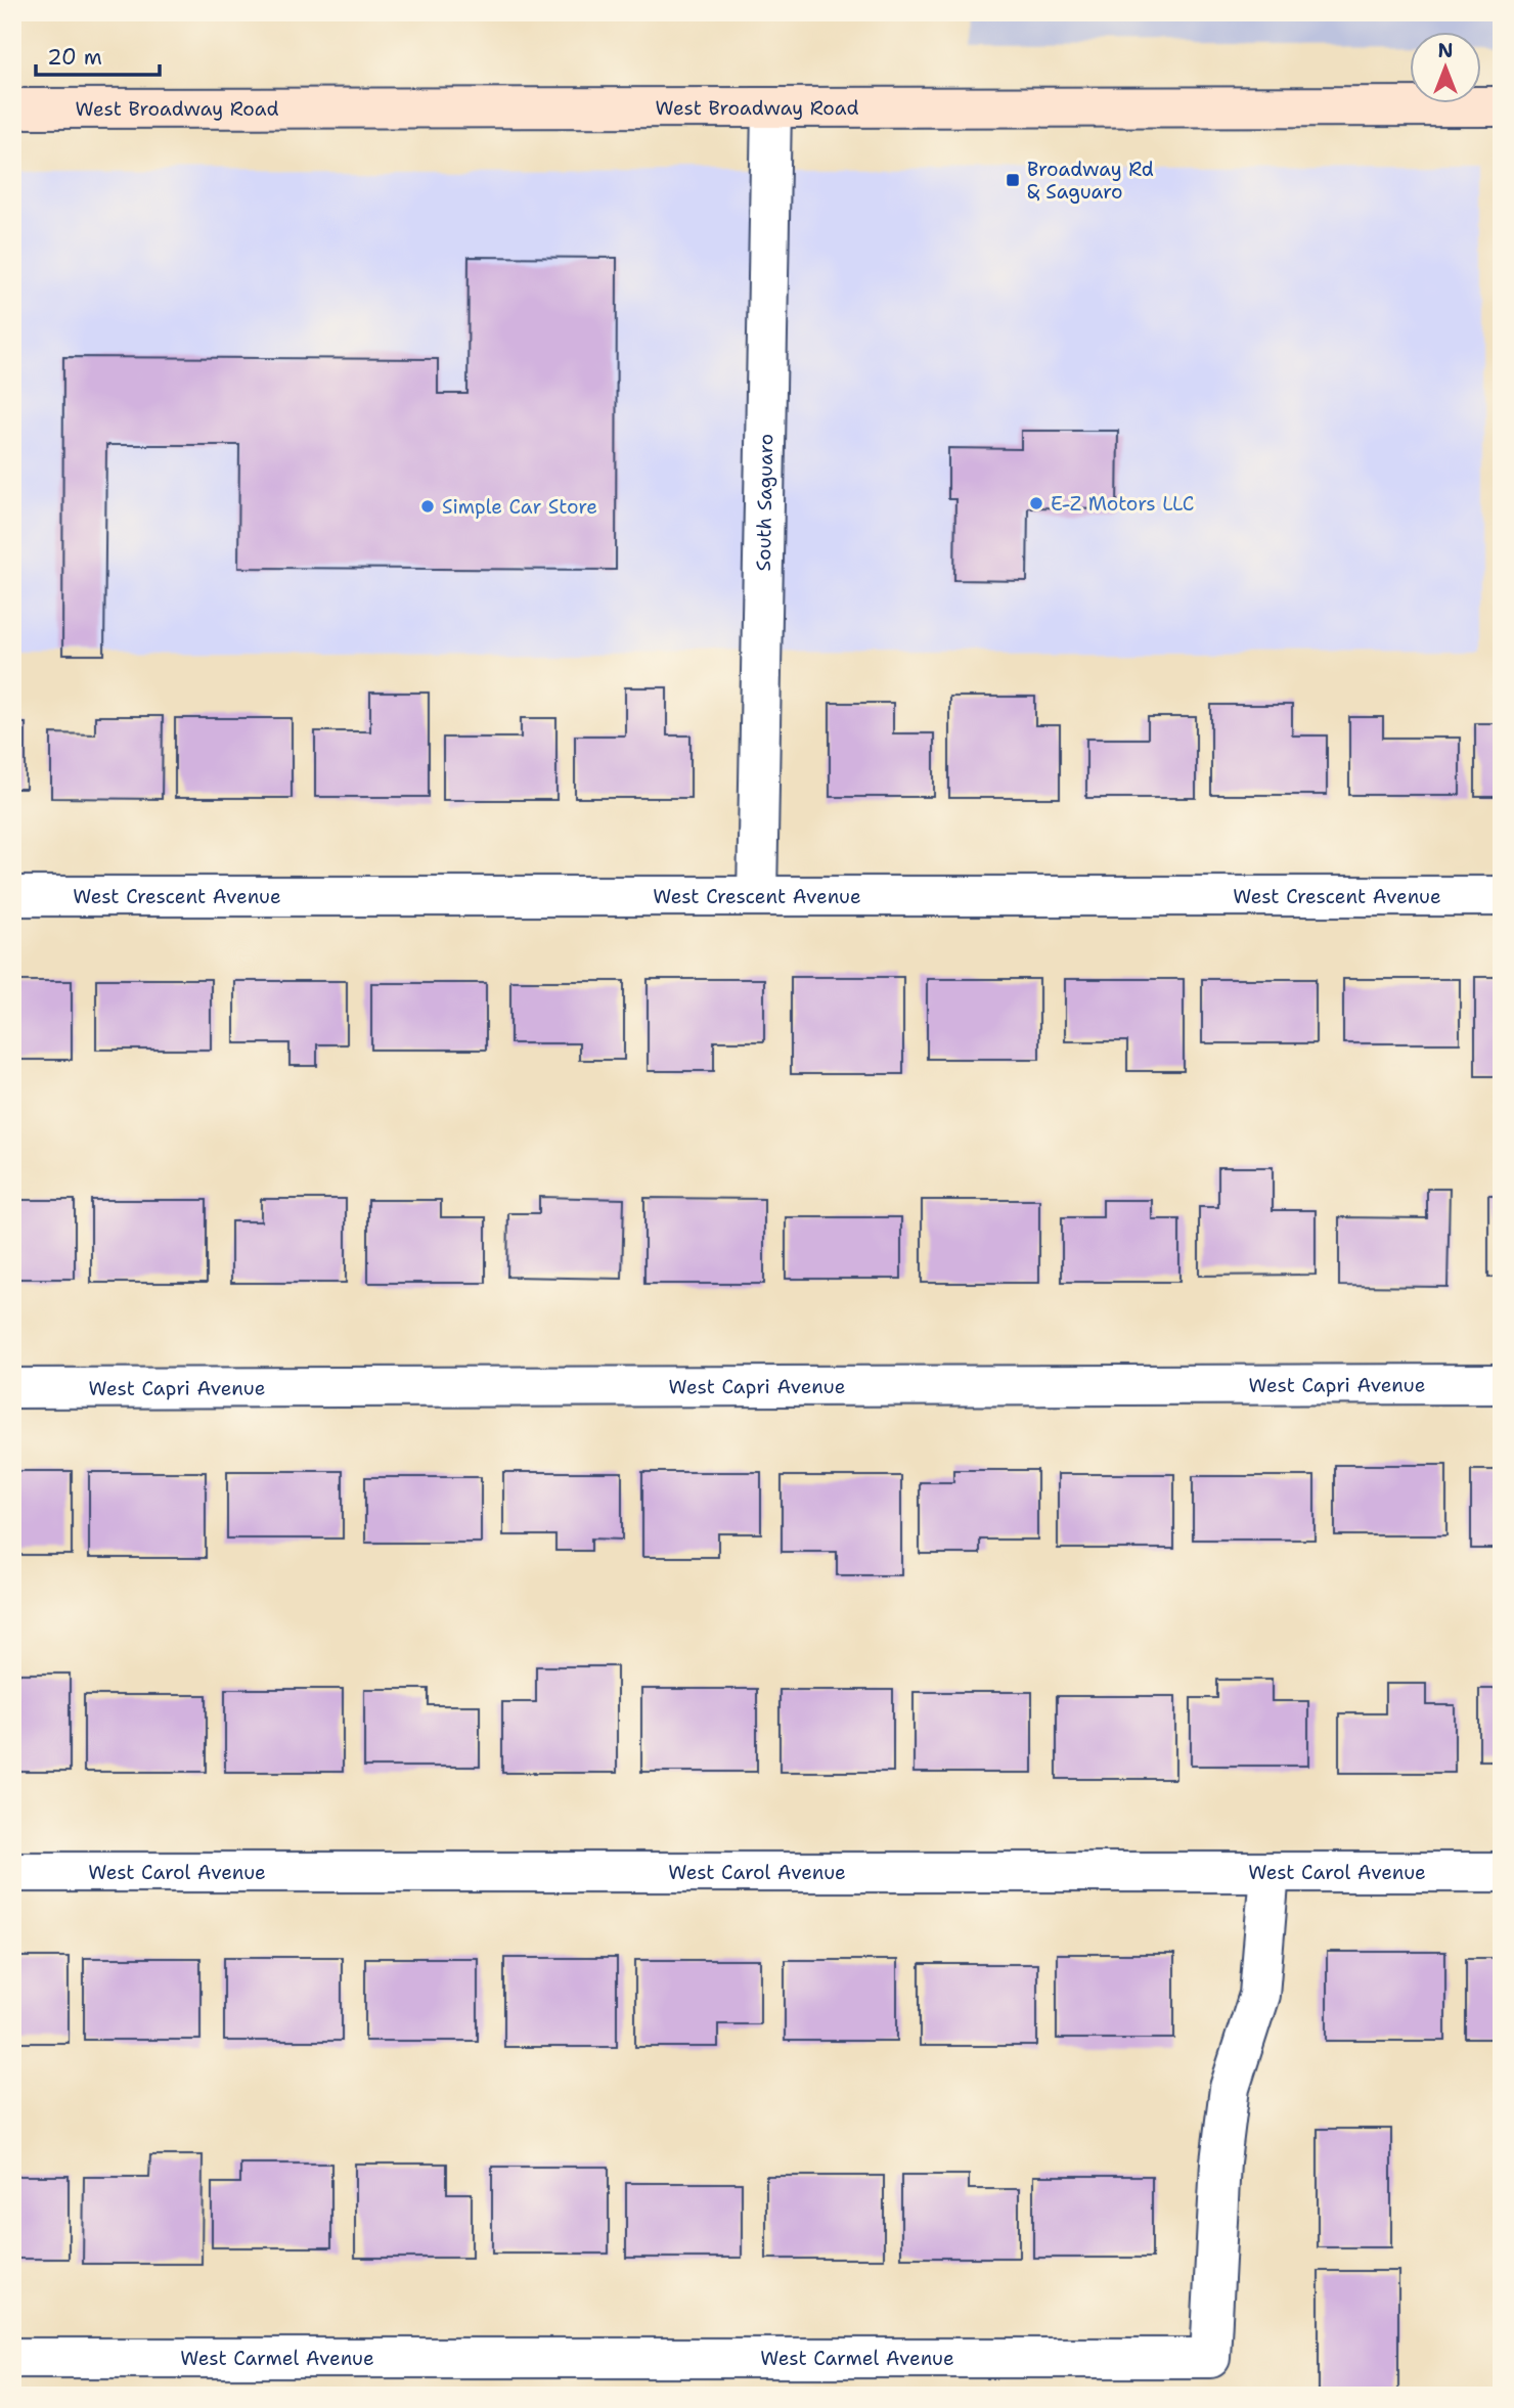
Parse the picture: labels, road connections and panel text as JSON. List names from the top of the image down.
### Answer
{
  "streets": {
    "main road": ["West Broadway Road"],
    "street": [
      "South Saguaro",
      "West Crescent Avenue",
      "West Capri Avenue",
      "West Carol Avenue",
      "West Carmel Avenue"
    ]
  },
  "crossings": [
    ["West Broadway Road", "South Saguaro"],
    ["South Saguaro", "West Crescent Avenue"],
    ["West Carol Avenue", "West Carmel Avenue"]
  ],
  "places": {
    "transit": ["Broadway Rd & Saguaro"],
    "other": ["E-Z Motors LLC", "Simple Car Store"]
  },
  "scale_bar": "20 m",
  "north": "top"
}
